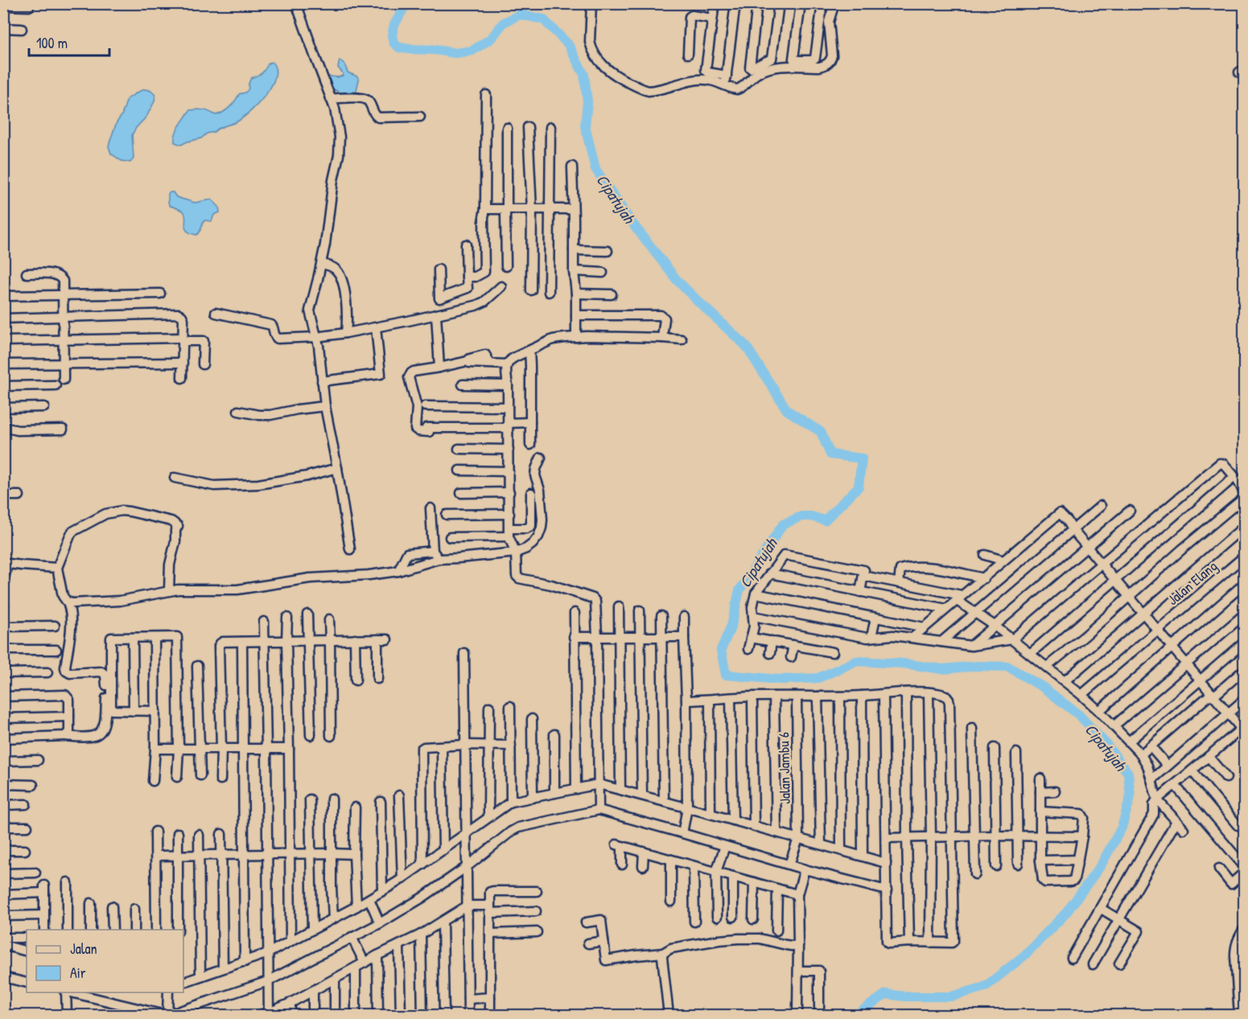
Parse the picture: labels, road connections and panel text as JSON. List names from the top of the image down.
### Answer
{
  "streets": {
    "street": ["Jalan Elang", "Jalan Jambu 6"]
  },
  "water": ["Cipatujah"],
  "legend": ["Jalan", "Air"],
  "scale_bar": "100 m"
}
